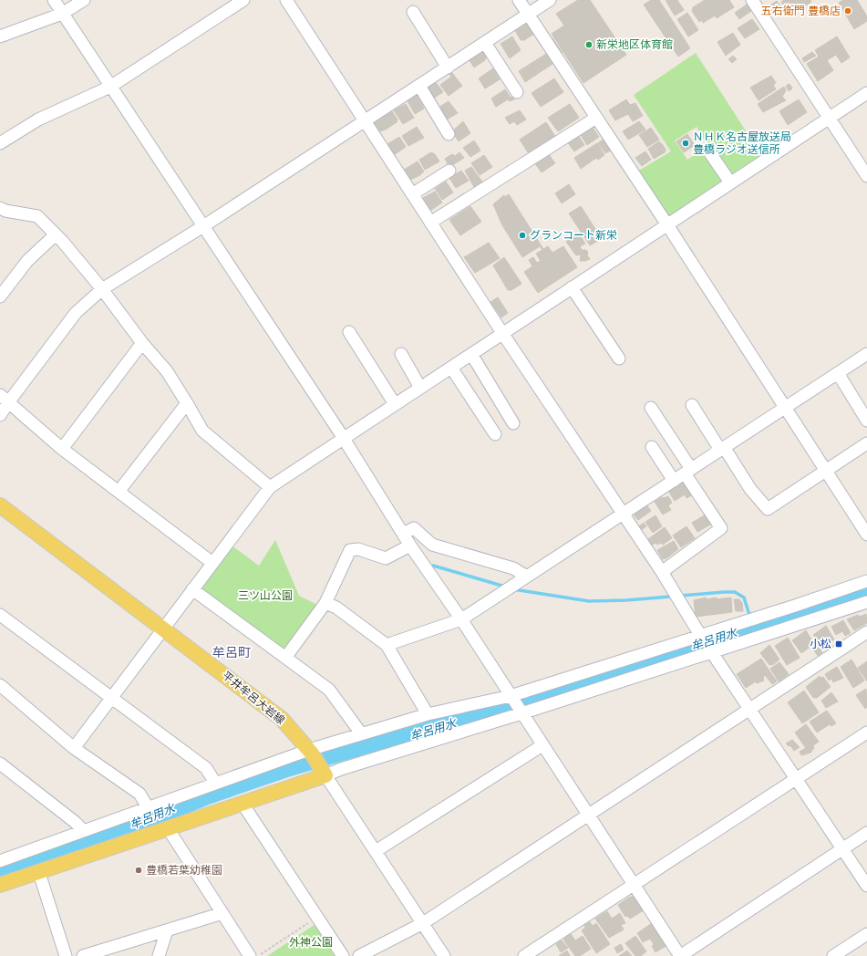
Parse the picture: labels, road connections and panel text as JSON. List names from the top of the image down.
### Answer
{
  "streets": {
    "main road": ["平井牟呂大岩線"]
  },
  "districts": ["牟呂町"],
  "water": ["牟呂用水"],
  "parks": ["三ツ山公園", "外神公園"],
  "places": {
    "other": [
      "五右衛門 豊橋店",
      "新栄地区体育館",
      "ＮＨＫ名古屋放送局 豊橋ラジオ送信所",
      "グランコート新栄",
      "豊橋若葉幼稚園"
    ],
    "transit": ["小松"]
  }
}
